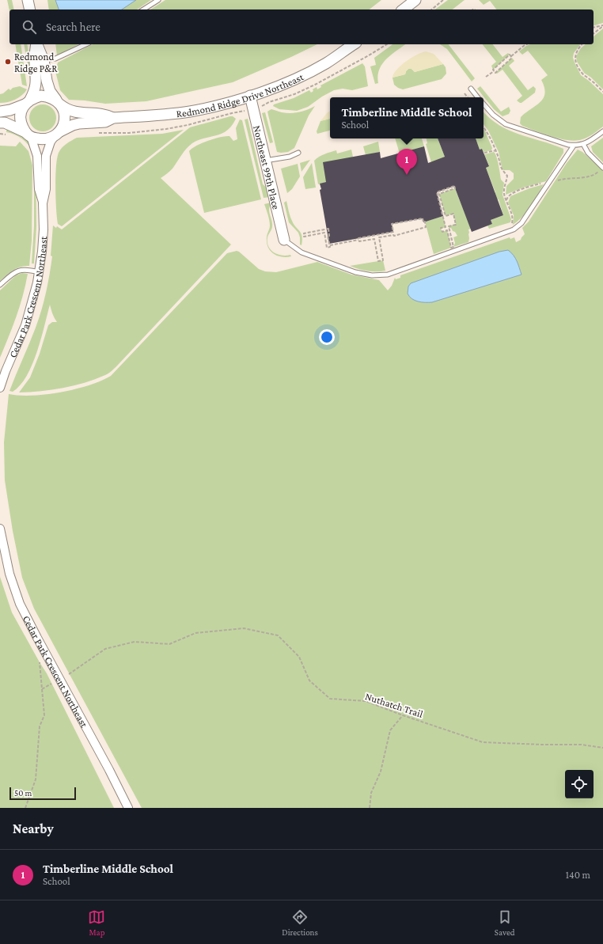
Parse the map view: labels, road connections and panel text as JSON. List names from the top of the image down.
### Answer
{
  "streets": {
    "street": ["Redmond Ridge Drive Northeast", "Northeast 99th Place", "Cedar Park Crescent Northeast"],
    "path": ["Nuthatch Trail"]
  },
  "crossings": [
    ["Redmond Ridge Drive Northeast", "Northeast 99th Place"],
    ["Redmond Ridge Drive Northeast", "Cedar Park Crescent Northeast"]
  ],
  "places": ["Redmond Ridge P&R"],
  "scale_bar": "50 m",
  "page": {
    "search": "Search here",
    "popup": ["Timberline Middle School", "School"],
    "pins": "1",
    "scale": "50 m",
    "heading": "Nearby",
    "list": [
      {
        "mark": "1",
        "name": "Timberline Middle School",
        "note": "School",
        "value": "140 m"
      }
    ],
    "nav": ["Map", "Directions", "Saved"]
  }
}
